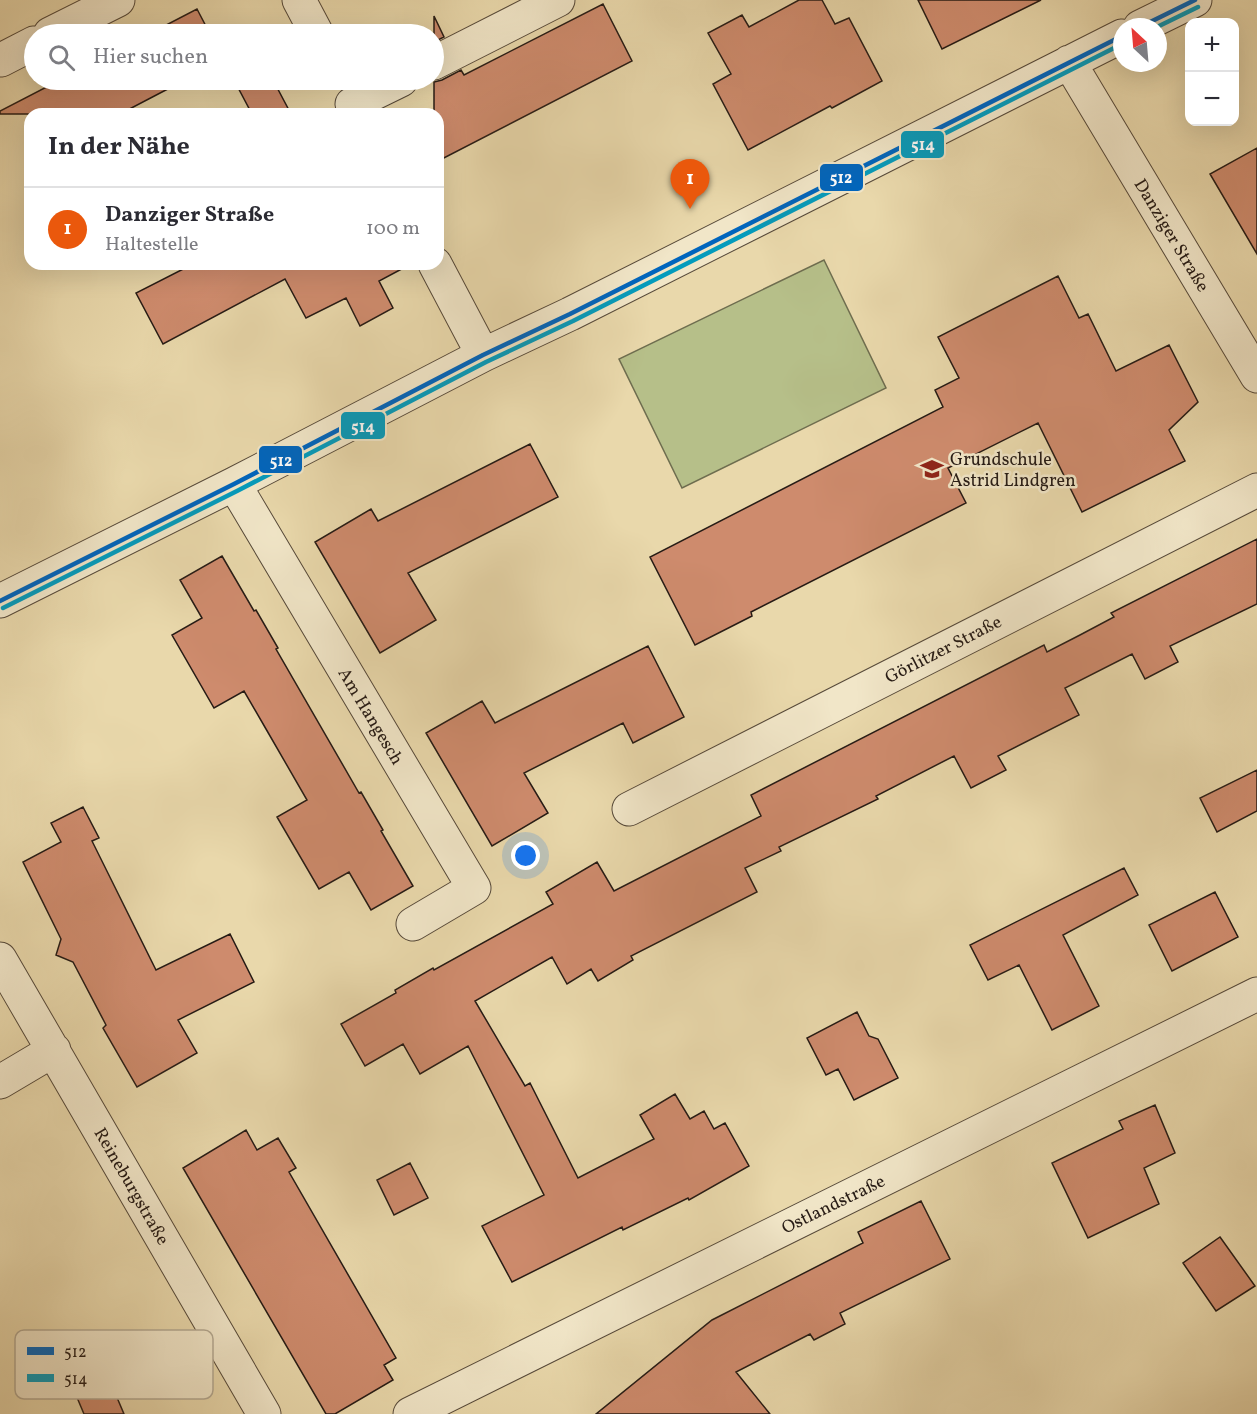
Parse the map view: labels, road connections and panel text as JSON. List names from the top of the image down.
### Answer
{
  "streets": {
    "street": [
      "Danziger Straße",
      "Görlitzer Straße",
      "Am Hangesch",
      "Reineburgstraße",
      "Ostlandstraße"
    ]
  },
  "places": {
    "school or university": ["Grundschule Astrid Lindgren"]
  },
  "lines": ["transit line 512", "transit line 514"],
  "legend": ["512", "514"],
  "north": "top left",
  "page": {
    "map_buttons": ["+", "−"],
    "search": "Hier suchen",
    "heading": "In der Nähe",
    "pins": "1",
    "list": [
      {
        "mark": "1",
        "name": "Danziger Straße",
        "note": "Haltestelle",
        "value": "100 m"
      }
    ]
  }
}
